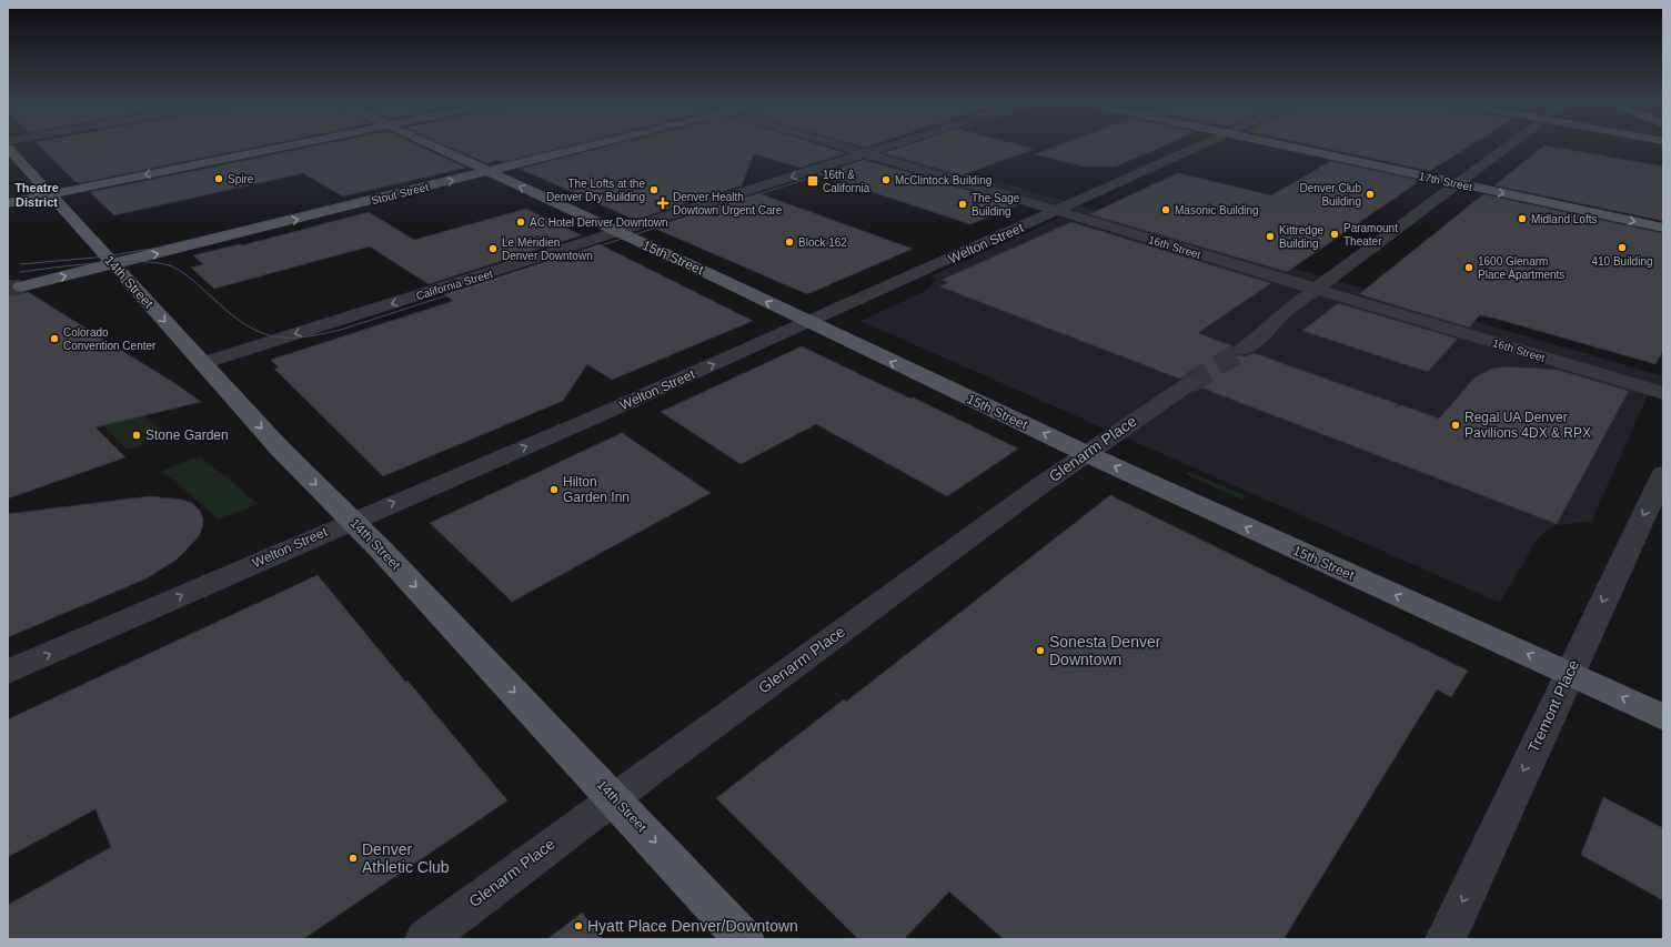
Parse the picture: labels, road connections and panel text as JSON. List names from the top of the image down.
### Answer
{
  "streets": {
    "main road": [
      "17th Street",
      "Stout Street",
      "15th Street",
      "14th Street"
    ],
    "street": [
      "Welton Street",
      "16th Street",
      "California Street",
      "Glenarm Place",
      "Tremont Place"
    ]
  },
  "crossings": [
    ["Stout Street", "15th Street"],
    ["Stout Street", "14th Street"],
    ["Welton Street", "16th Street"],
    ["Welton Street", "15th Street"],
    ["Welton Street", "14th Street"],
    ["16th Street", "California Street"],
    ["15th Street", "California Street"],
    ["15th Street", "Glenarm Place"],
    ["15th Street", "Tremont Place"],
    ["14th Street", "California Street"],
    ["14th Street", "Glenarm Place"]
  ],
  "one_way": [
    "17th Street",
    "Welton Street",
    "15th Street",
    "14th Street",
    "California Street",
    "Tremont Place"
  ],
  "districts": ["Theatre District"],
  "places": {
    "other": [
      "Spire",
      "McClintock Building",
      "The Lofts at the Denver Dry Building",
      "Denver Club Building",
      "The Sage Building",
      "Masonic Building",
      "Midland Lofts",
      "AC Hotel Denver Downtown",
      "Paramount Theater",
      "Kittredge Building",
      "Block 162",
      "410 Building",
      "Le Méridien Denver Downtown",
      "1600 Glenarm Place Apartments",
      "Colorado Convention Center",
      "Regal UA Denver Pavilions 4DX & RPX",
      "Stone Garden",
      "Hilton Garden Inn",
      "Sonesta Denver Downtown",
      "Denver Athletic Club",
      "Hyatt Place Denver/Downtown"
    ],
    "transit": ["16th & California"],
    "health": ["Denver Health Dowtown Urgent Care"]
  }
}
